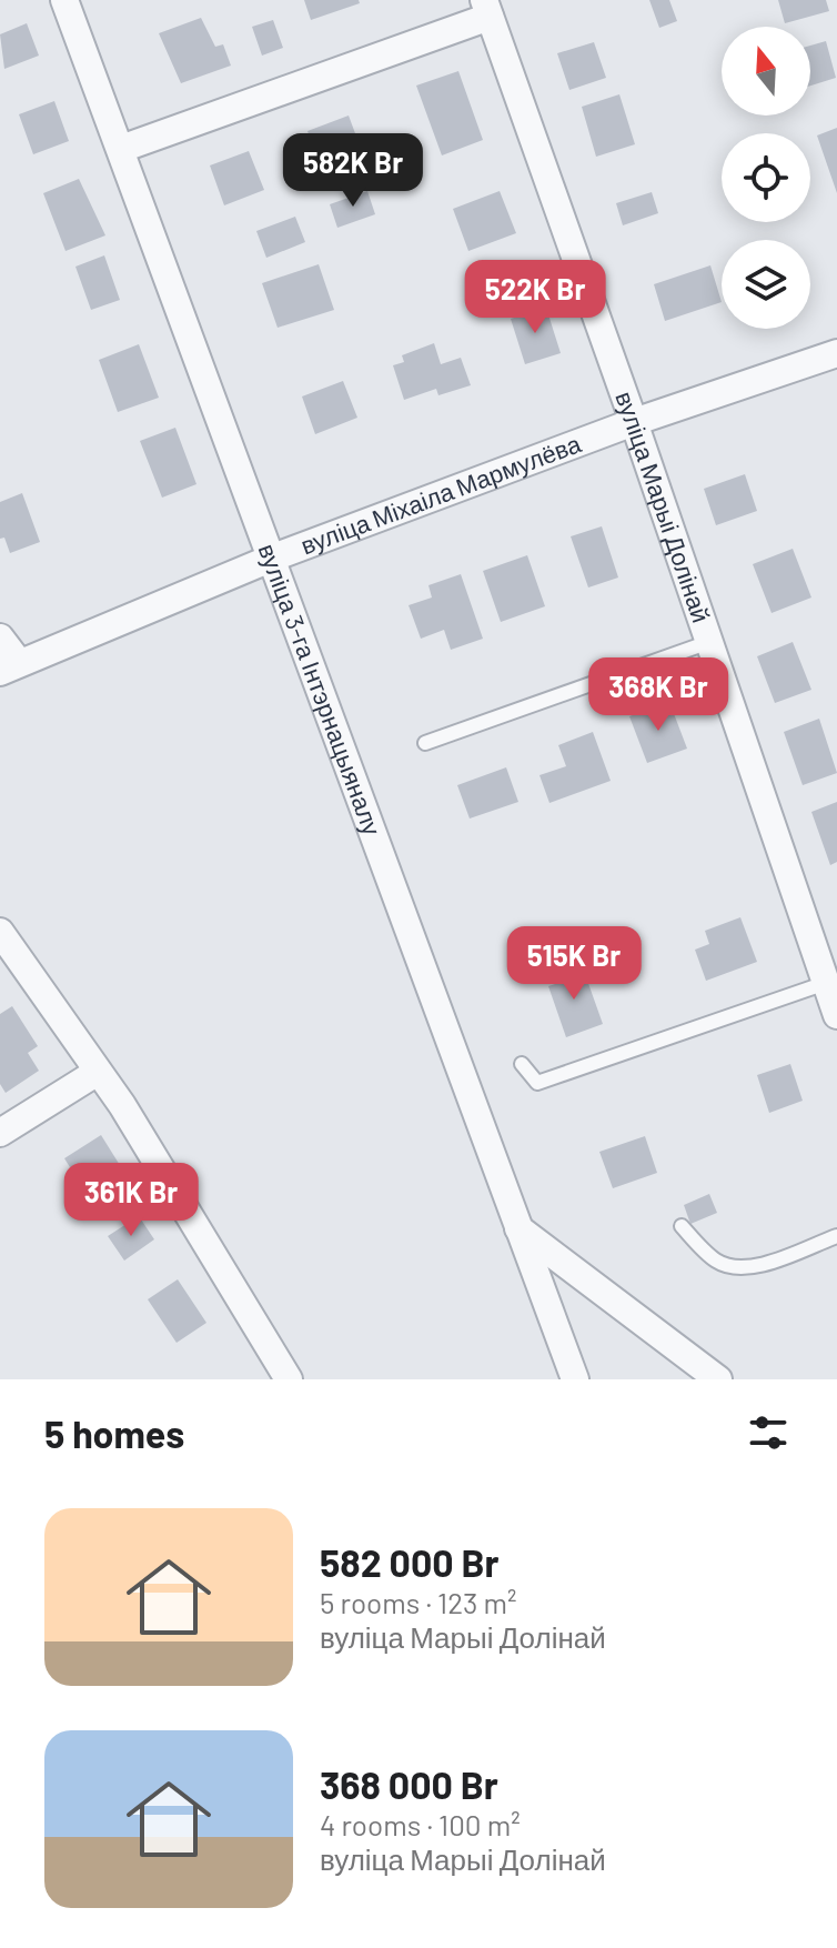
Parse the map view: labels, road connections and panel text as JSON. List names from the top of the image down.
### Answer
{
  "streets": {
    "street": ["вуліца Міхаіла Мармулёва", "вуліца Марыі Долінай", "вуліца 3-га Інтэрнацыяналу"]
  },
  "crossings": [
    ["вуліца Міхаіла Мармулёва", "вуліца Марыі Долінай"],
    ["вуліца Міхаіла Мармулёва", "вуліца 3-га Інтэрнацыяналу"]
  ],
  "north": "top",
  "page": {
    "price": [
      "582K Br",
      "522K Br",
      "368K Br",
      "515K Br",
      "361K Br"
    ],
    "heading": "5 homes",
    "list": [
      {
        "name": "582 000 Br",
        "note": "5 rooms · 123 m² · вуліца Марыі Долінай"
      },
      {
        "name": "368 000 Br",
        "note": "4 rooms · 100 m² · вуліца Марыі Долінай"
      }
    ]
  }
}
